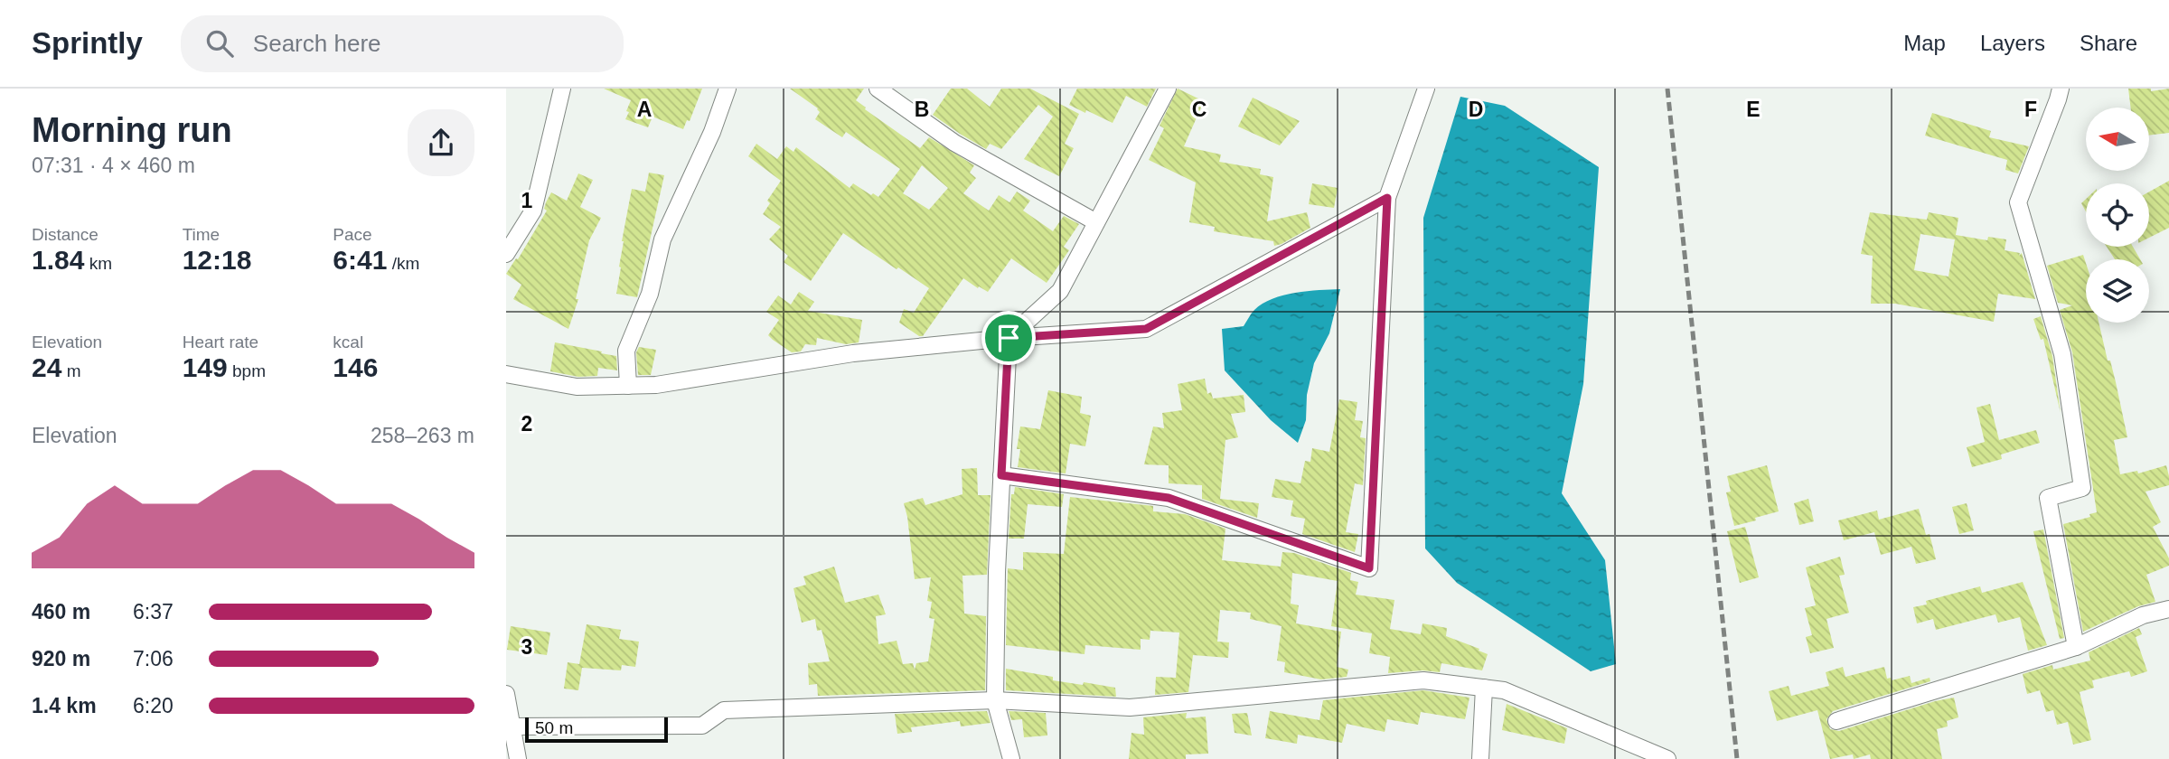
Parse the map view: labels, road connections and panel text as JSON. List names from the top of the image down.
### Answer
{
  "scale_bar": "50 m",
  "north": "left",
  "page": {
    "header": "Sprintly",
    "search": "Search here",
    "nav": ["Map", "Layers", "Share"],
    "heading": ["Morning run", "07:31 · 4 × 460 m"],
    "stats": [
      ["Distance", "1.84 km"],
      ["Time", "12:18"],
      ["Pace", "6:41 /km"],
      ["Elevation", "24 m"],
      ["Heart rate", "149 bpm"],
      ["kcal", "146"]
    ],
    "chart": ["Elevation", "258–263 m"],
    "list": [
      {
        "name": "460 m",
        "note": "6:37"
      },
      {
        "name": "920 m",
        "note": "7:06"
      },
      {
        "name": "1.4 km",
        "note": "6:20"
      }
    ],
    "scale": "50 m"
  },
  "grid": {
    "columns": [
      "A",
      "B",
      "C",
      "D",
      "E",
      "F"
    ],
    "rows": ["1", "2", "3"]
  }
}
